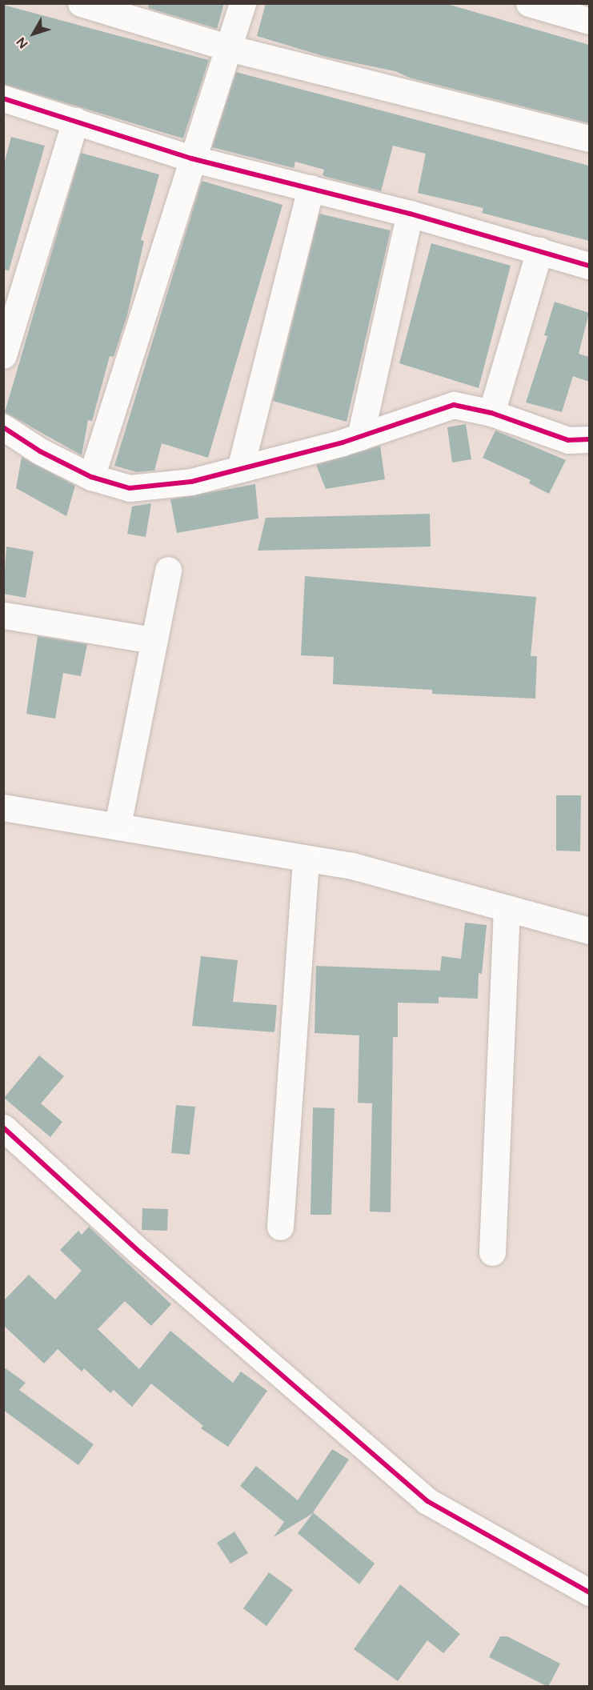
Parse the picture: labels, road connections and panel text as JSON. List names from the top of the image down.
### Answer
{
  "north": "bottom left"
}
